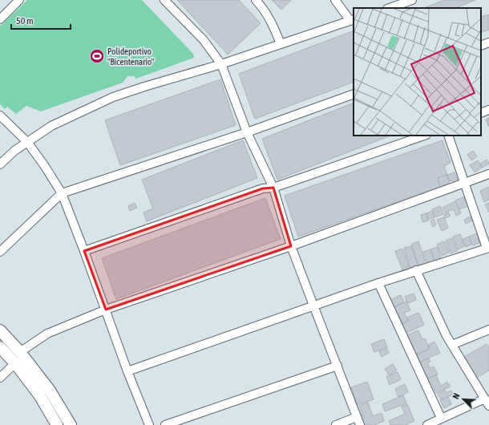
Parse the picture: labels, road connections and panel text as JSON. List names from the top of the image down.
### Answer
{
  "places": {
    "sports": ["Polideportivo \"Bicentenario\""]
  },
  "scale_bar": "50 m",
  "north": "top left"
}
